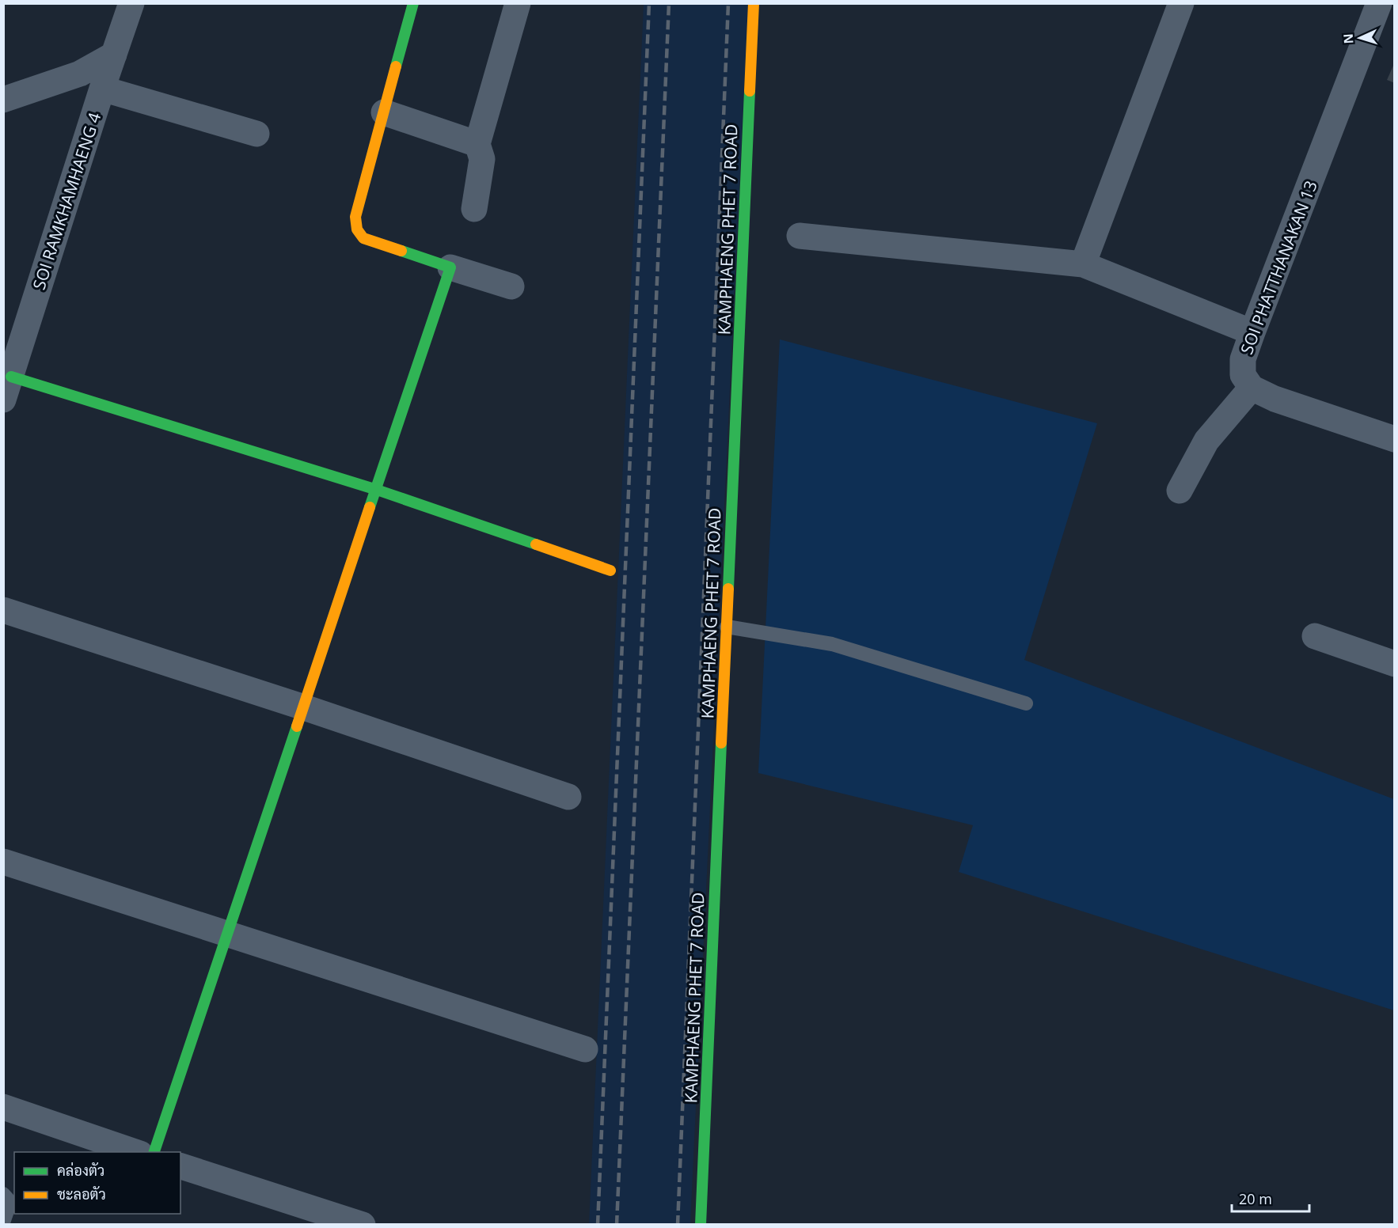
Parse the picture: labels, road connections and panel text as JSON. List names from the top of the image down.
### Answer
{
  "streets": {
    "street": ["SOI RAMKHAMHAENG 4", "KAMPHAENG PHET 7 ROAD", "SOI PHATTHANAKAN 13"]
  },
  "legend": ["คล่องตัว", "ชะลอตัว"],
  "scale_bar": "20 m",
  "north": "left"
}
